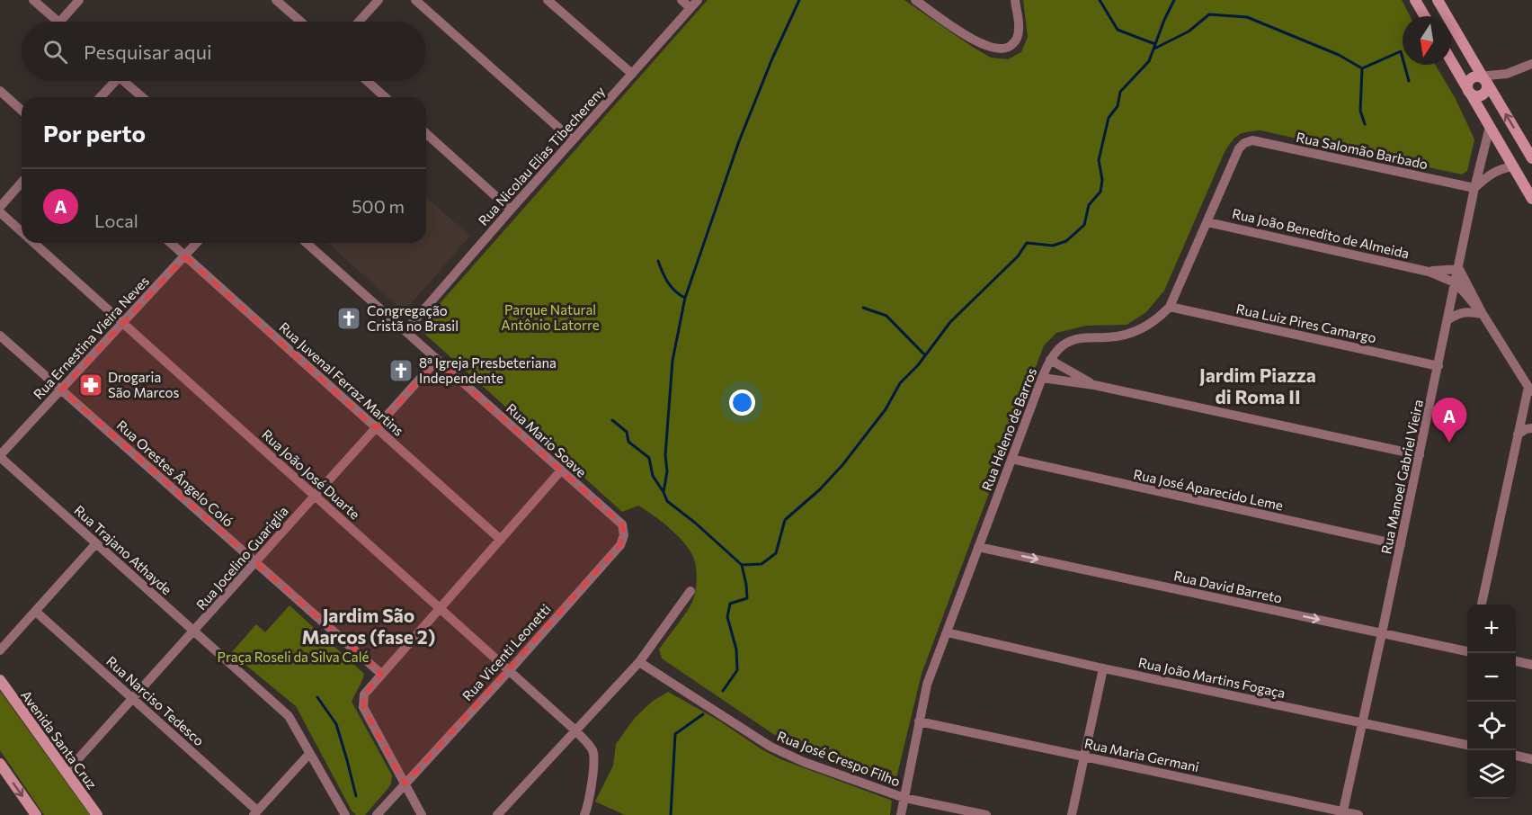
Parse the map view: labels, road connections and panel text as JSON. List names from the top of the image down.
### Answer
{
  "streets": {
    "street": [
      "Rua Salomão Barbado",
      "Rua Nicolau Elias Tibechereny",
      "Rua João Benedito de Almeida",
      "Rua Luiz Pires Camargo",
      "Rua Ernestina Vieira Neves",
      "Rua Juvenal Ferraz Martins",
      "Rua Heleno de Barros",
      "Rua Mario Soave",
      "Rua Orestes Ângelo Coló",
      "Rua João José Duarte",
      "Rua Manoel Gabriel Vieira",
      "Rua José Aparecido Leme",
      "Rua Trajano Athayde",
      "Rua Jocelino Guariglia",
      "Rua David Barreto",
      "Rua Vicenti Leonetti",
      "Rua João Martins Fogaça",
      "Rua Narciso Tedesco",
      "Avenida Santa Cruz",
      "Rua Maria Germani",
      "Rua José Crespo Filho"
    ]
  },
  "crossings": [
    ["Rua Salomão Barbado", "Rua Heleno de Barros"],
    ["Rua Salomão Barbado", "Rua Manoel Gabriel Vieira"],
    ["Rua Nicolau Elias Tibechereny", "Rua Mario Soave"],
    ["Rua João Benedito de Almeida", "Rua Heleno de Barros"],
    ["Rua João Benedito de Almeida", "Rua Manoel Gabriel Vieira"],
    ["Rua Luiz Pires Camargo", "Rua Heleno de Barros"],
    ["Rua Luiz Pires Camargo", "Rua Manoel Gabriel Vieira"],
    ["Rua Ernestina Vieira Neves", "Rua Juvenal Ferraz Martins"],
    ["Rua Ernestina Vieira Neves", "Rua Orestes Ângelo Coló"],
    ["Rua Ernestina Vieira Neves", "Rua João José Duarte"],
    ["Rua Ernestina Vieira Neves", "Rua Trajano Athayde"],
    ["Rua Juvenal Ferraz Martins", "Rua Jocelino Guariglia"],
    ["Rua Heleno de Barros", "Rua José Aparecido Leme"],
    ["Rua Heleno de Barros", "Rua David Barreto"],
    ["Rua Heleno de Barros", "Rua João Martins Fogaça"],
    ["Rua Heleno de Barros", "Rua Maria Germani"],
    ["Rua Heleno de Barros", "Rua José Crespo Filho"],
    ["Rua Mario Soave", "Rua Jocelino Guariglia"],
    ["Rua Mario Soave", "Rua Vicenti Leonetti"],
    ["Rua Orestes Ângelo Coló", "Rua Jocelino Guariglia"],
    ["Rua João José Duarte", "Rua Jocelino Guariglia"],
    ["Rua João José Duarte", "Rua Vicenti Leonetti"],
    ["Rua Manoel Gabriel Vieira", "Rua José Aparecido Leme"],
    ["Rua Manoel Gabriel Vieira", "Rua David Barreto"],
    ["Rua Manoel Gabriel Vieira", "Rua João Martins Fogaça"],
    ["Rua Manoel Gabriel Vieira", "Rua Maria Germani"],
    ["Rua Trajano Athayde", "Rua Jocelino Guariglia"],
    ["Rua Jocelino Guariglia", "Rua Narciso Tedesco"],
    ["Rua Jocelino Guariglia", "Avenida Santa Cruz"]
  ],
  "one_way": ["Rua David Barreto"],
  "districts": ["Jardim Piazza di Roma II", "Jardim São Marcos (fase 2)"],
  "parks": ["Parque Natural Antônio Latorre", "Praça Roseli da Silva Calé"],
  "places": {
    "church": ["Congregação Cristã no Brasil", "8ª Igreja Presbeteriana Independente"],
    "pharmacy": ["Drogaria São Marcos"]
  },
  "north": "bottom",
  "page": {
    "search": "Pesquisar aqui",
    "heading": "Por perto",
    "list": [
      {
        "mark": "A",
        "name": "ㅤ",
        "note": "Local",
        "value": "500 m"
      }
    ],
    "pins": "A",
    "map_buttons": ["+", "−"]
  }
}
